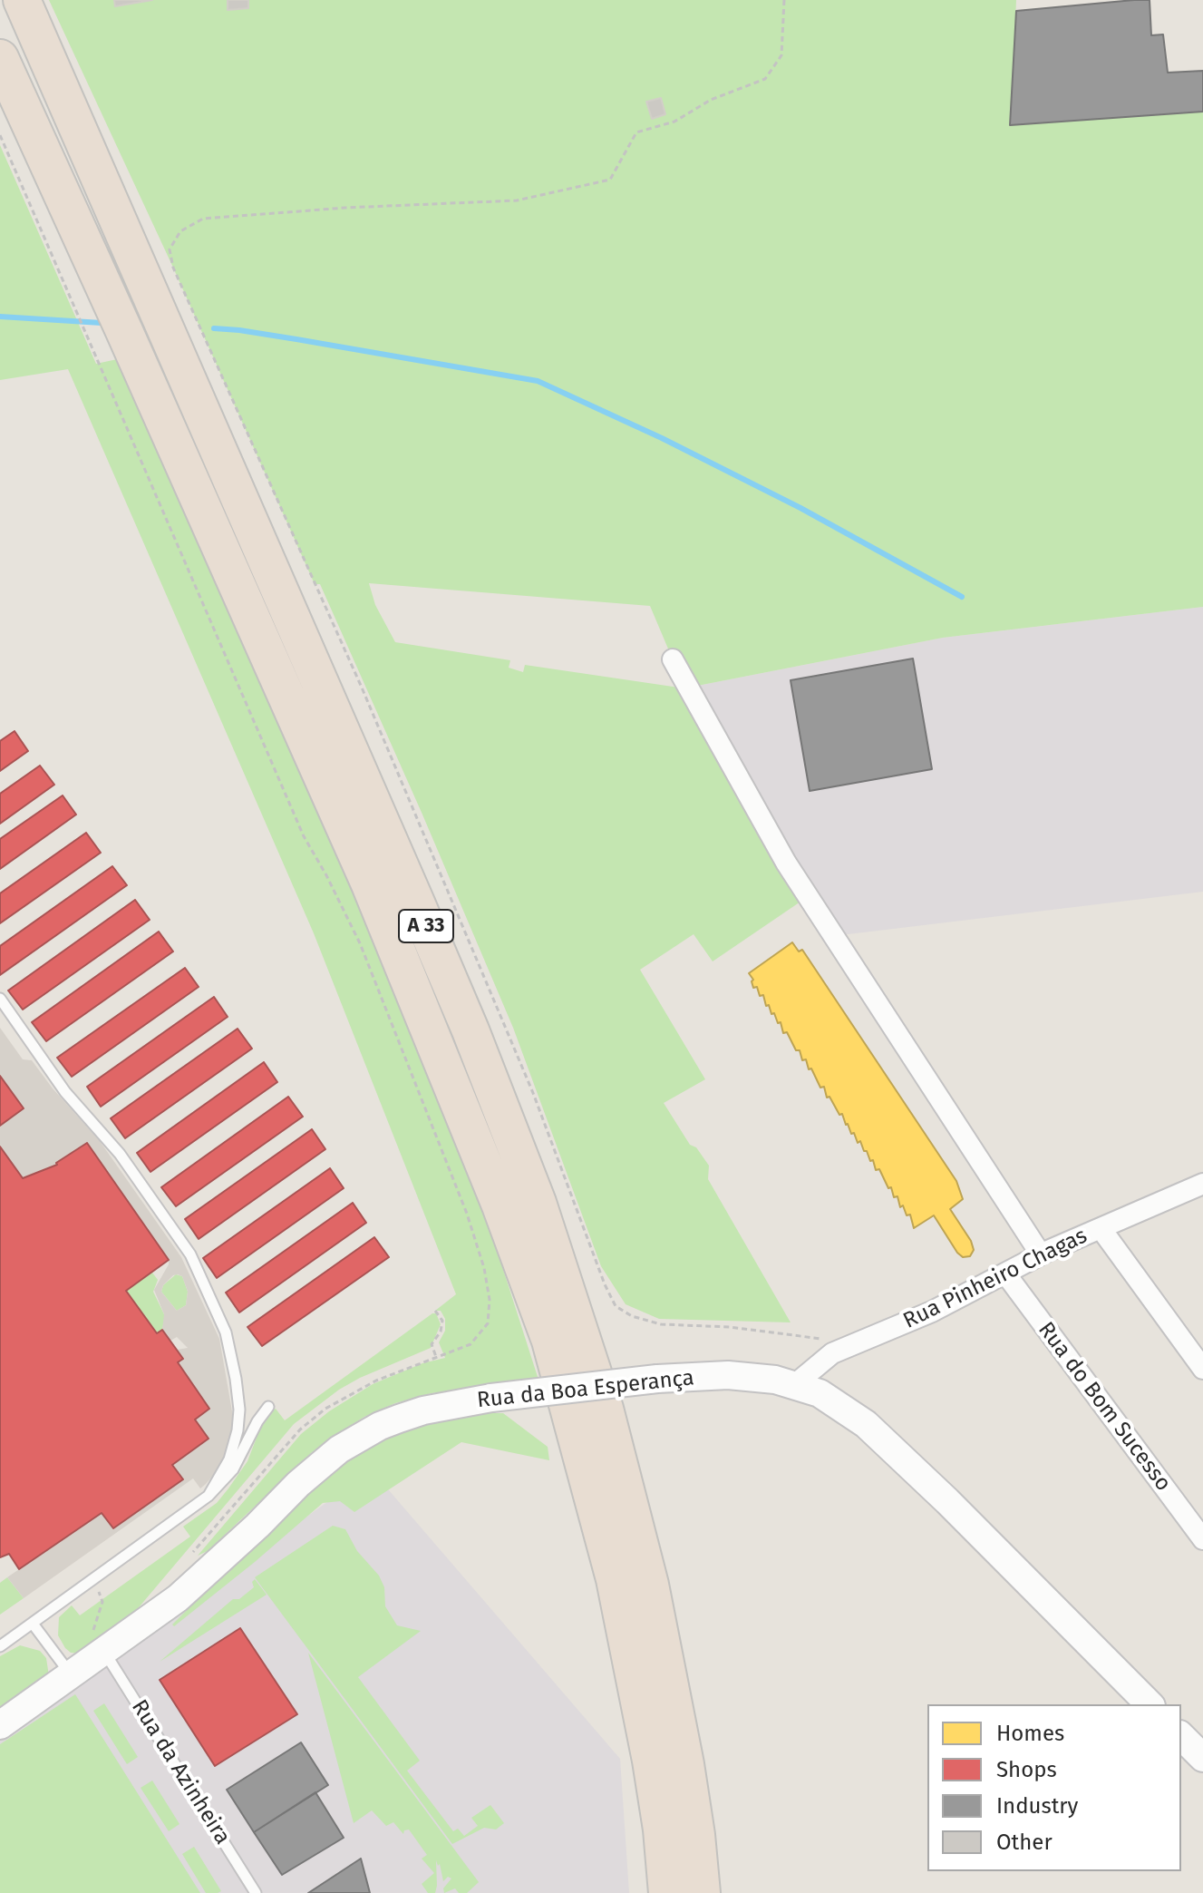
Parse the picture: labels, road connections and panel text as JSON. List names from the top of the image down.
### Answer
{
  "streets": {
    "highway": ["A 33"],
    "street": ["Rua Pinheiro Chagas", "Rua da Boa Esperança", "Rua do Bom Sucesso"],
    "lane": ["Rua da Azinheira"]
  },
  "crossings": [
    ["Rua Pinheiro Chagas", "Rua da Boa Esperança"],
    ["Rua Pinheiro Chagas", "Rua do Bom Sucesso"],
    ["Rua da Boa Esperança", "Rua da Azinheira"]
  ],
  "legend": [
    "Homes",
    "Shops",
    "Industry",
    "Other"
  ]
}
